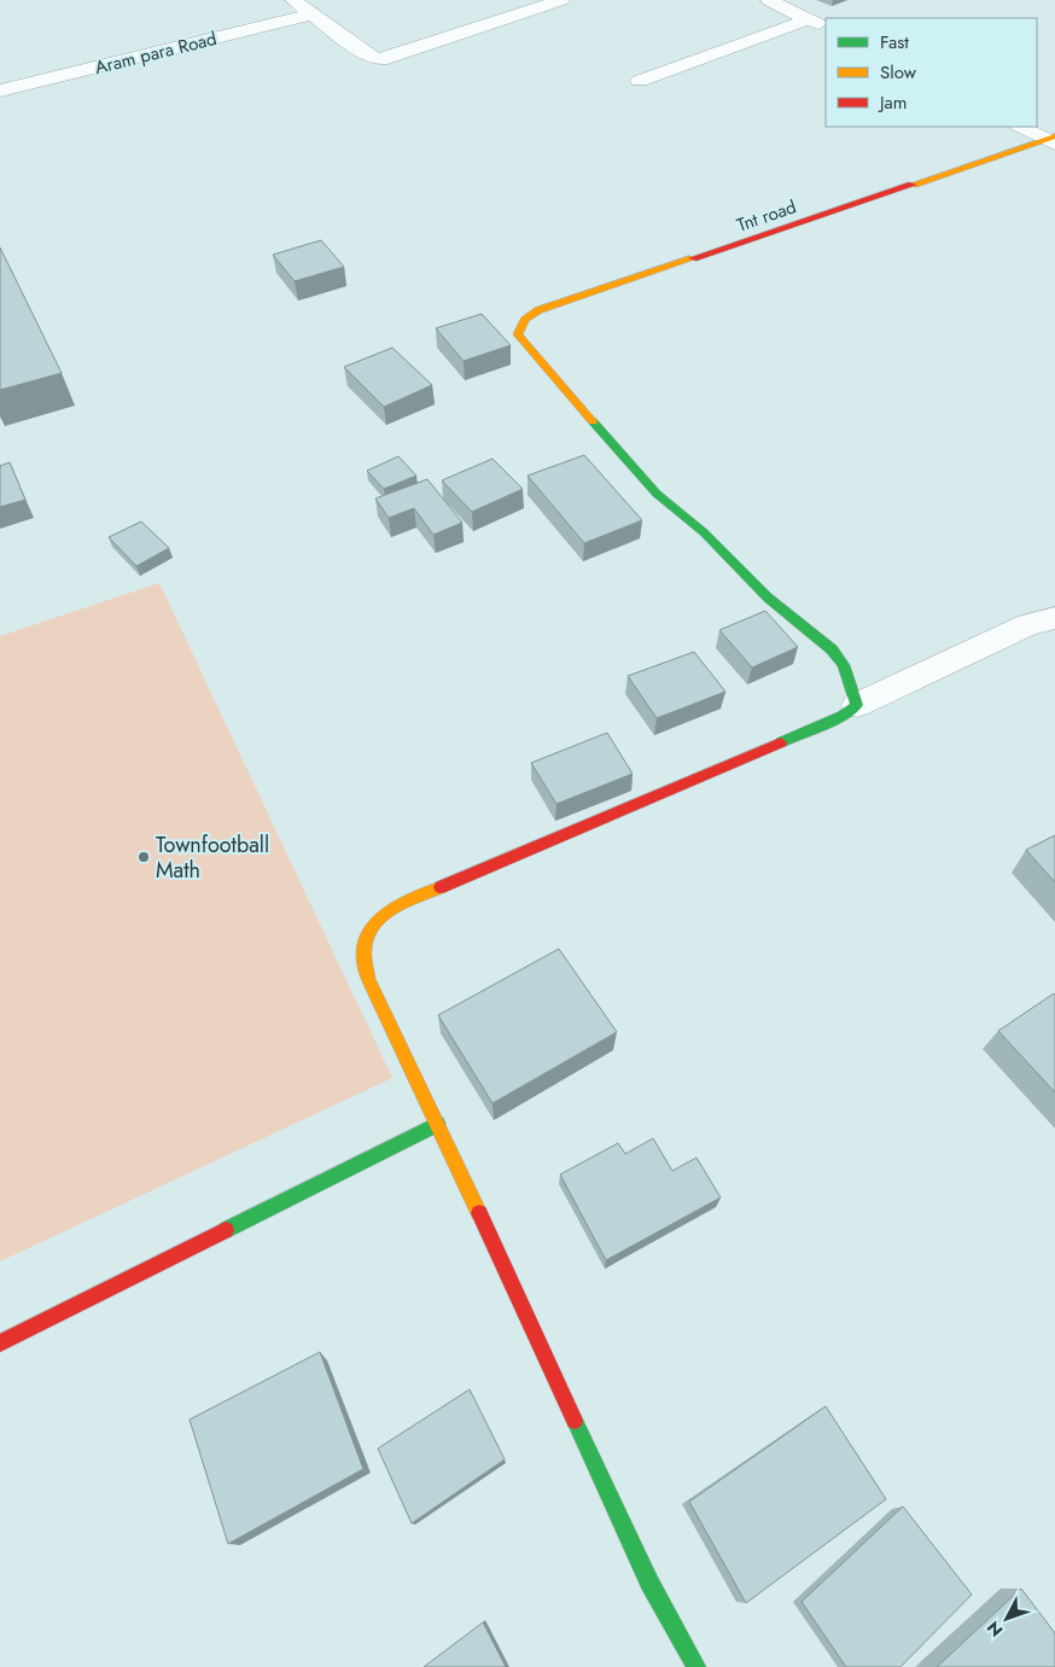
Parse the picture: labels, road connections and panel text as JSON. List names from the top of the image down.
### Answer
{
  "streets": {
    "street": ["Aram para Road", "Tnt road"]
  },
  "places": ["Townfootball Math"],
  "legend": ["Fast", "Slow", "Jam"],
  "north": "bottom left"
}
